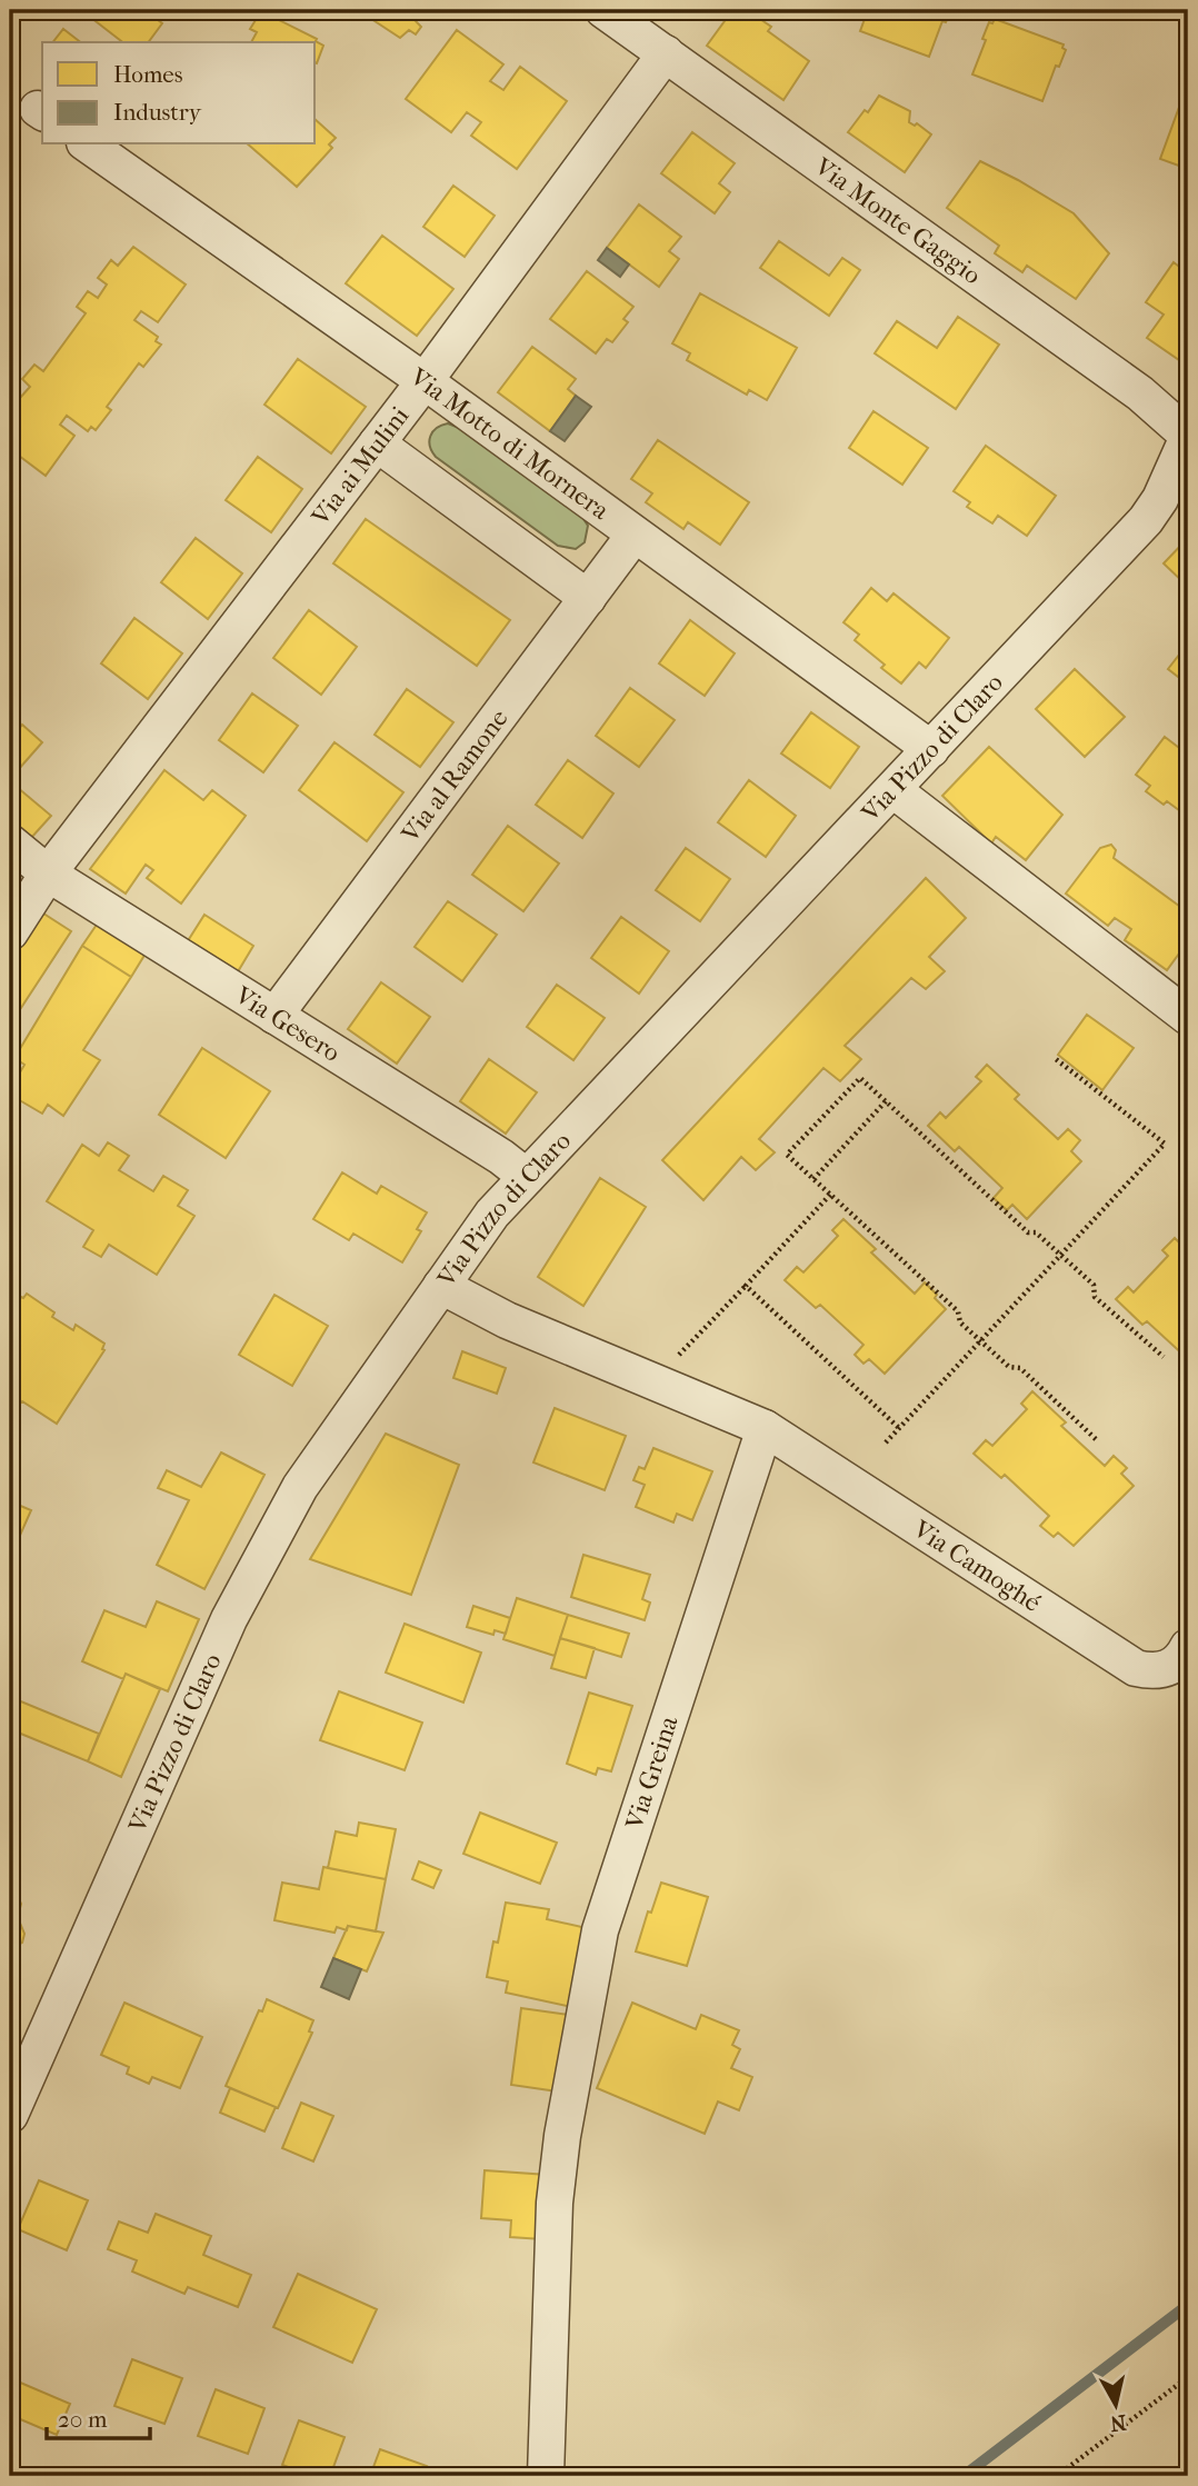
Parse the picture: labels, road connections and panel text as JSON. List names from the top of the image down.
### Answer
{
  "streets": {
    "street": [
      "Via Monte Gaggio",
      "Via Motto di Mornera",
      "Via ai Mulini",
      "Via Pizzo di Claro",
      "Via al Ramone",
      "Via Gesero",
      "Via Camoghé",
      "Via Greina"
    ]
  },
  "crossings": [
    ["Via Monte Gaggio", "Via ai Mulini"],
    ["Via Monte Gaggio", "Via Pizzo di Claro"],
    ["Via Motto di Mornera", "Via ai Mulini"],
    ["Via Motto di Mornera", "Via Pizzo di Claro"],
    ["Via Motto di Mornera", "Via al Ramone"],
    ["Via ai Mulini", "Via Gesero"],
    ["Via Pizzo di Claro", "Via Gesero"],
    ["Via al Ramone", "Via Gesero"],
    ["Via Camoghé", "Via Greina"]
  ],
  "legend": ["Homes", "Industry"],
  "scale_bar": "20 m",
  "north": "bottom"
}
